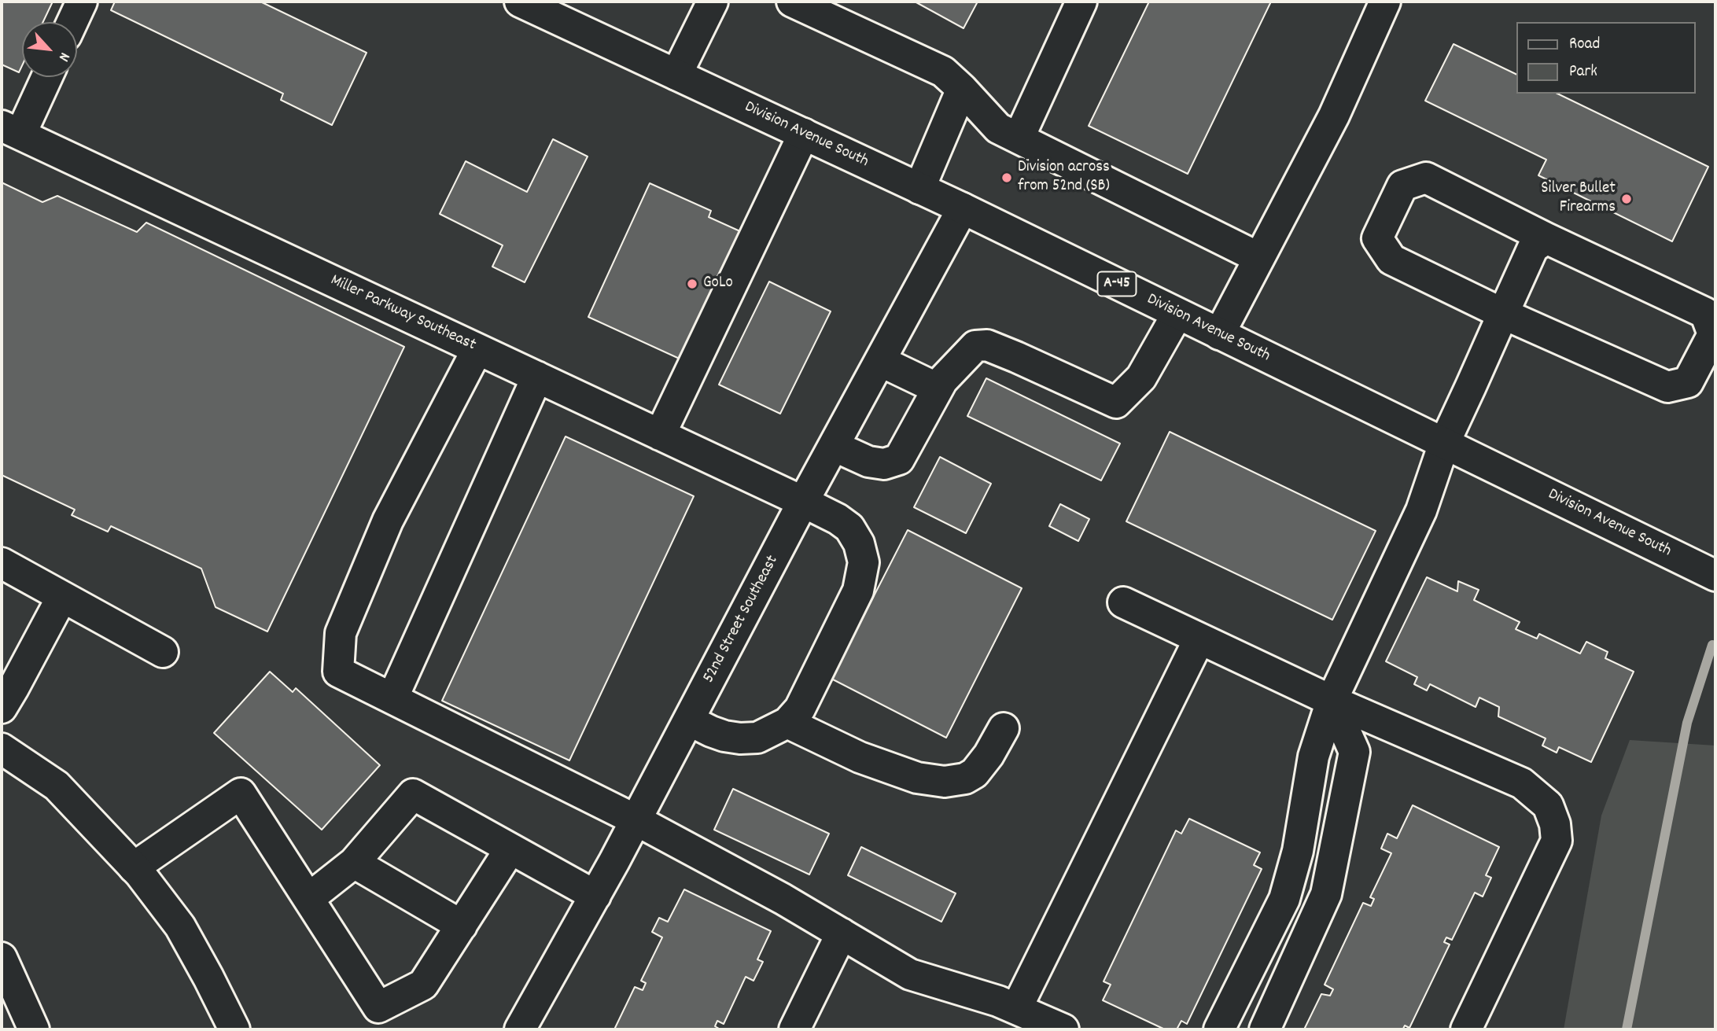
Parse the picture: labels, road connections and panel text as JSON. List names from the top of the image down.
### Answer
{
  "streets": {
    "street": [
      "Division Avenue South",
      "A-45",
      "Miller Parkway Southeast",
      "52nd Street Southeast"
    ]
  },
  "crossings": [
    ["Division Avenue South", "52nd Street Southeast"],
    ["Miller Parkway Southeast", "52nd Street Southeast"]
  ],
  "places": ["Division across from 52nd (SB)", "Silver Bullet Firearms", "GoLo"],
  "legend": ["Road", "Park"],
  "north": "bottom right"
}
